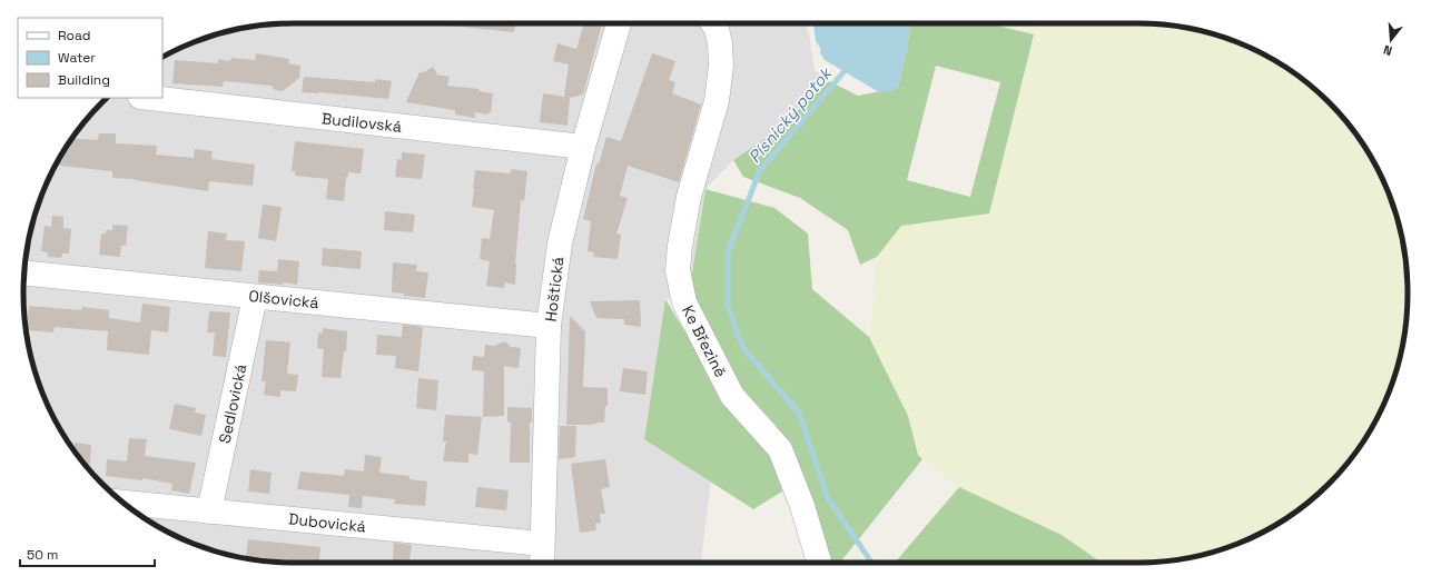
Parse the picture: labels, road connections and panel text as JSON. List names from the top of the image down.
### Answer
{
  "streets": {
    "street": [
      "Budilovská",
      "Hoštická",
      "Olšovická",
      "Ke Březině",
      "Sedlovická",
      "Dubovická"
    ]
  },
  "crossings": [
    ["Budilovská", "Hoštická"],
    ["Hoštická", "Olšovická"],
    ["Hoštická", "Dubovická"],
    ["Olšovická", "Sedlovická"],
    ["Sedlovická", "Dubovická"]
  ],
  "water": ["Písnický potok"],
  "legend": ["Road", "Water", "Building"],
  "scale_bar": "50 m",
  "north": "bottom"
}
